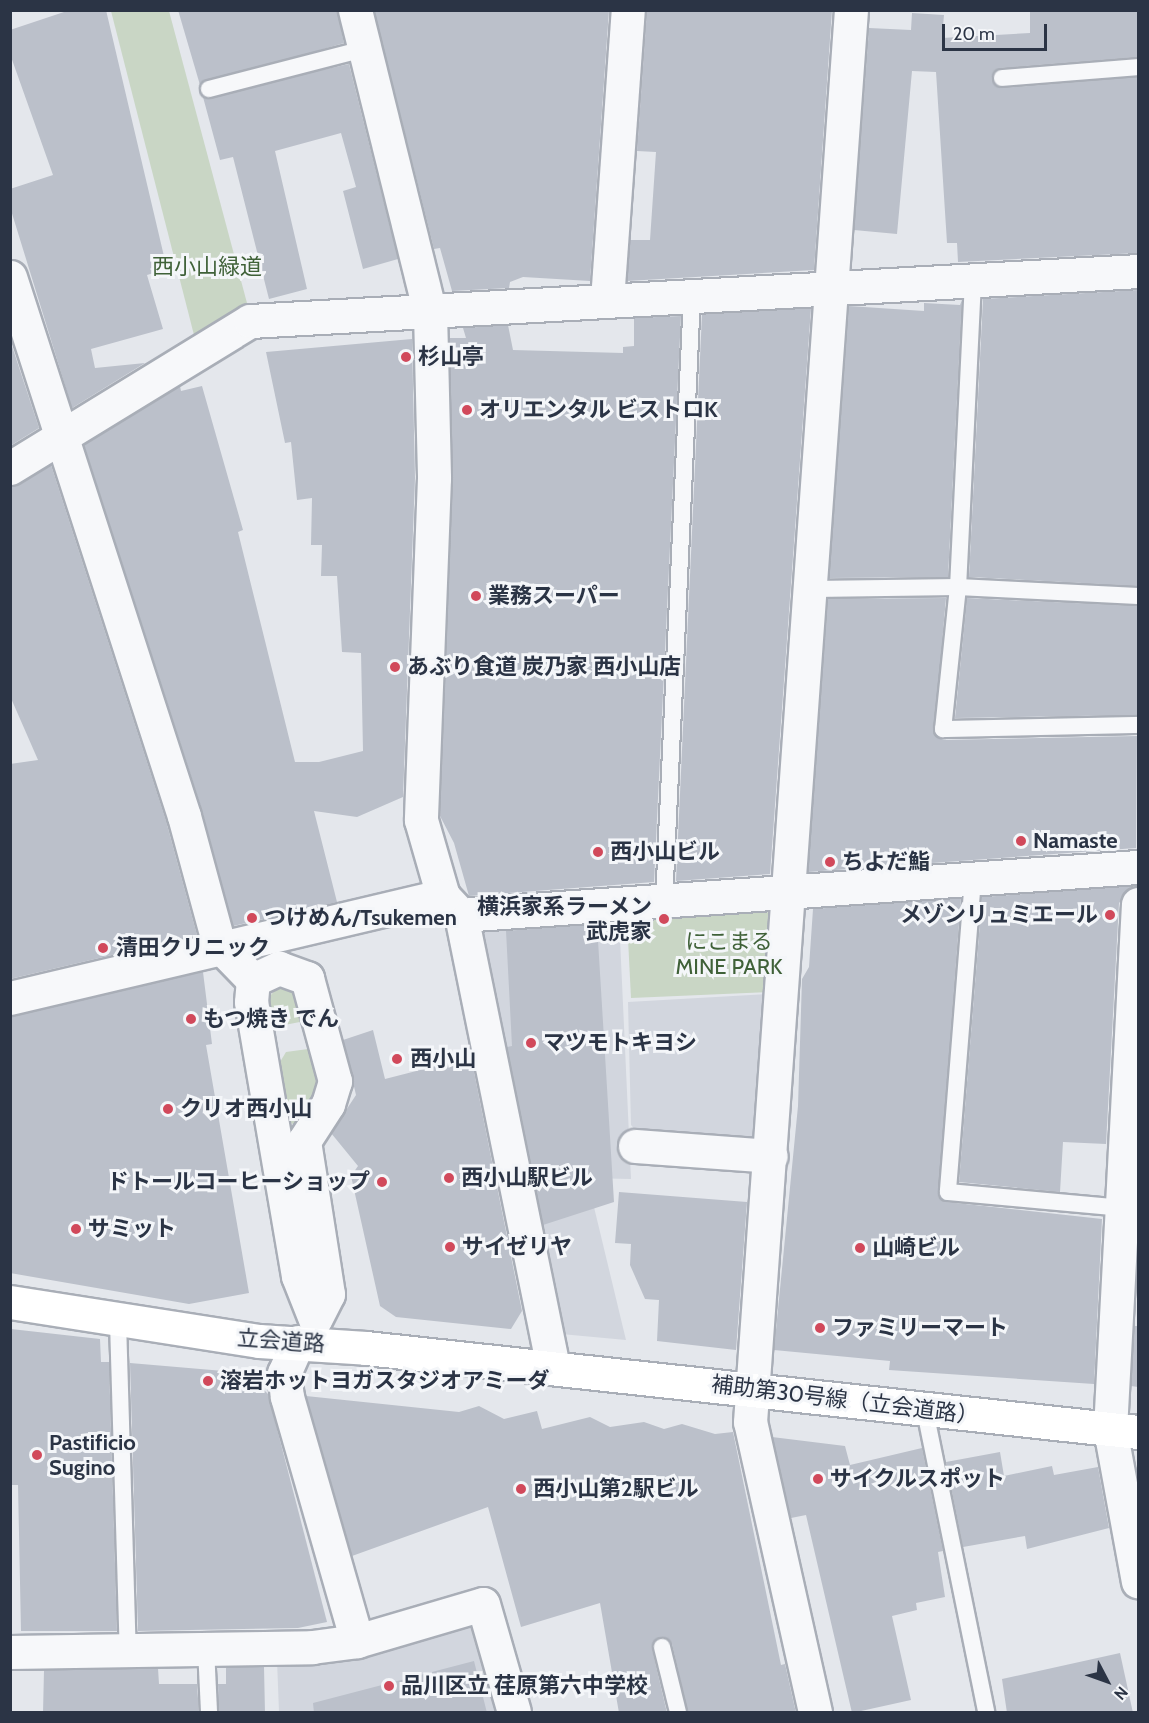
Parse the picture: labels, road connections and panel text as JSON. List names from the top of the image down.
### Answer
{
  "streets": {
    "street": ["立会道路", "補助第30号線（立会道路）"]
  },
  "crossings": [
    ["立会道路", "補助第30号線（立会道路）"]
  ],
  "parks": ["西小山緑道", "にこまる MINE PARK"],
  "places": [
    "杉山亭",
    "オリエンタル ビストロK",
    "業務スーパー",
    "あぶり食道 炭乃家 西小山店",
    "Namaste",
    "西小山ビル",
    "ちよだ鮨",
    "メゾンリュミエール",
    "つけめん/Tsukemen",
    "横浜家系ラーメン 武虎家",
    "清田クリニック",
    "もつ焼き でん",
    "マツモトキヨシ",
    "西小山",
    "クリオ西小山",
    "西小山駅ビル",
    "ドトールコーヒーショップ",
    "サミット",
    "サイゼリヤ",
    "山崎ビル",
    "ファミリーマート",
    "溶岩ホットヨガスタジオアミーダ",
    "Pastificio Sugino",
    "サイクルスポット",
    "西小山第2駅ビル",
    "品川区立 荏原第六中学校"
  ],
  "scale_bar": "20 m",
  "north": "bottom right"
}
